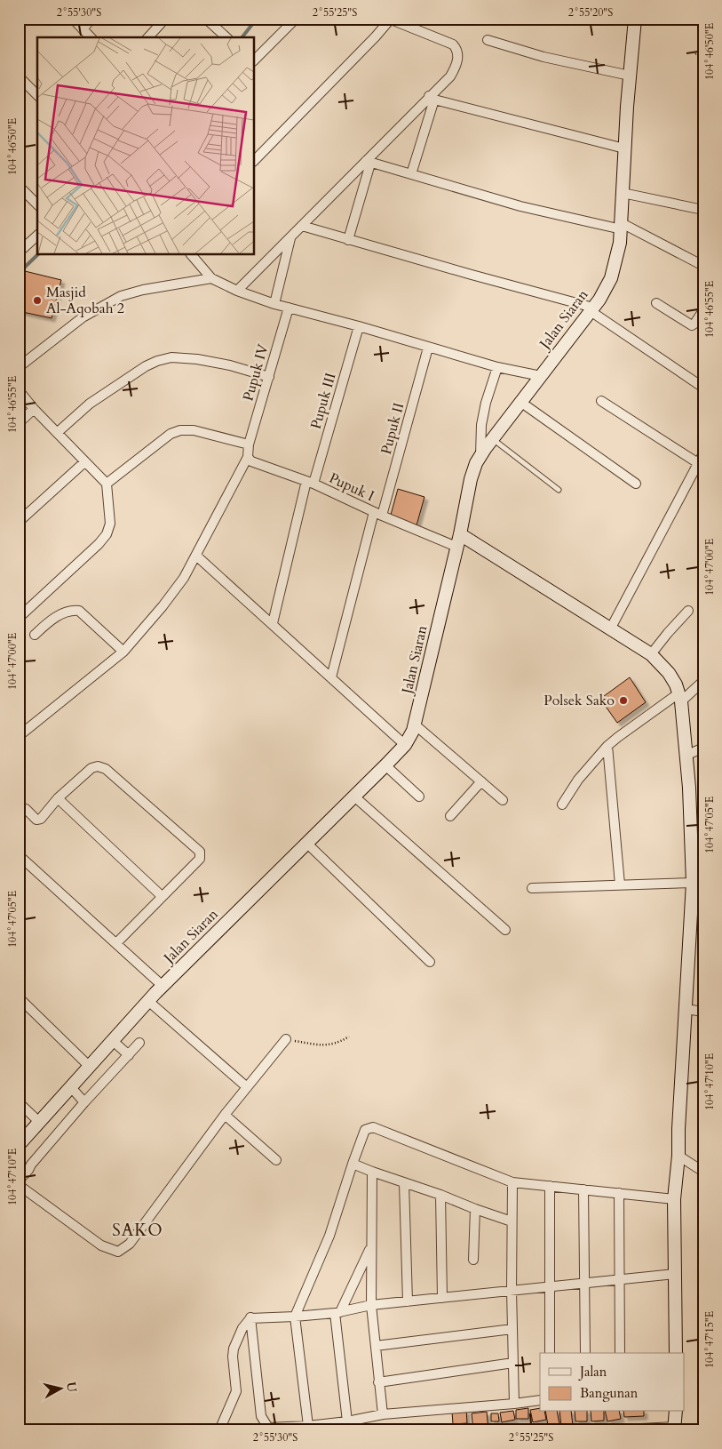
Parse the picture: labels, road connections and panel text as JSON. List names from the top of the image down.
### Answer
{
  "streets": {
    "street": [
      "Jalan Siaran",
      "Pupuk IV",
      "Pupuk III",
      "Pupuk II",
      "Pupuk I"
    ]
  },
  "crossings": [
    ["Jalan Siaran", "Pupuk I"],
    ["Pupuk III", "Pupuk I"],
    ["Pupuk II", "Pupuk I"]
  ],
  "districts": ["SAKO"],
  "places": ["Masjid Al-Aqobah 2", "Polsek Sako"],
  "legend": ["Jalan", "Bangunan"],
  "north": "right",
  "coordinates": [
    "2°55'30\"S",
    "2°55'25\"S",
    "2°55'20\"S",
    "104°46'50\"E",
    "104°46'55\"E",
    "104°47'00\"E",
    "104°47'05\"E",
    "104°47'10\"E",
    "104°47'15\"E"
  ]
}
